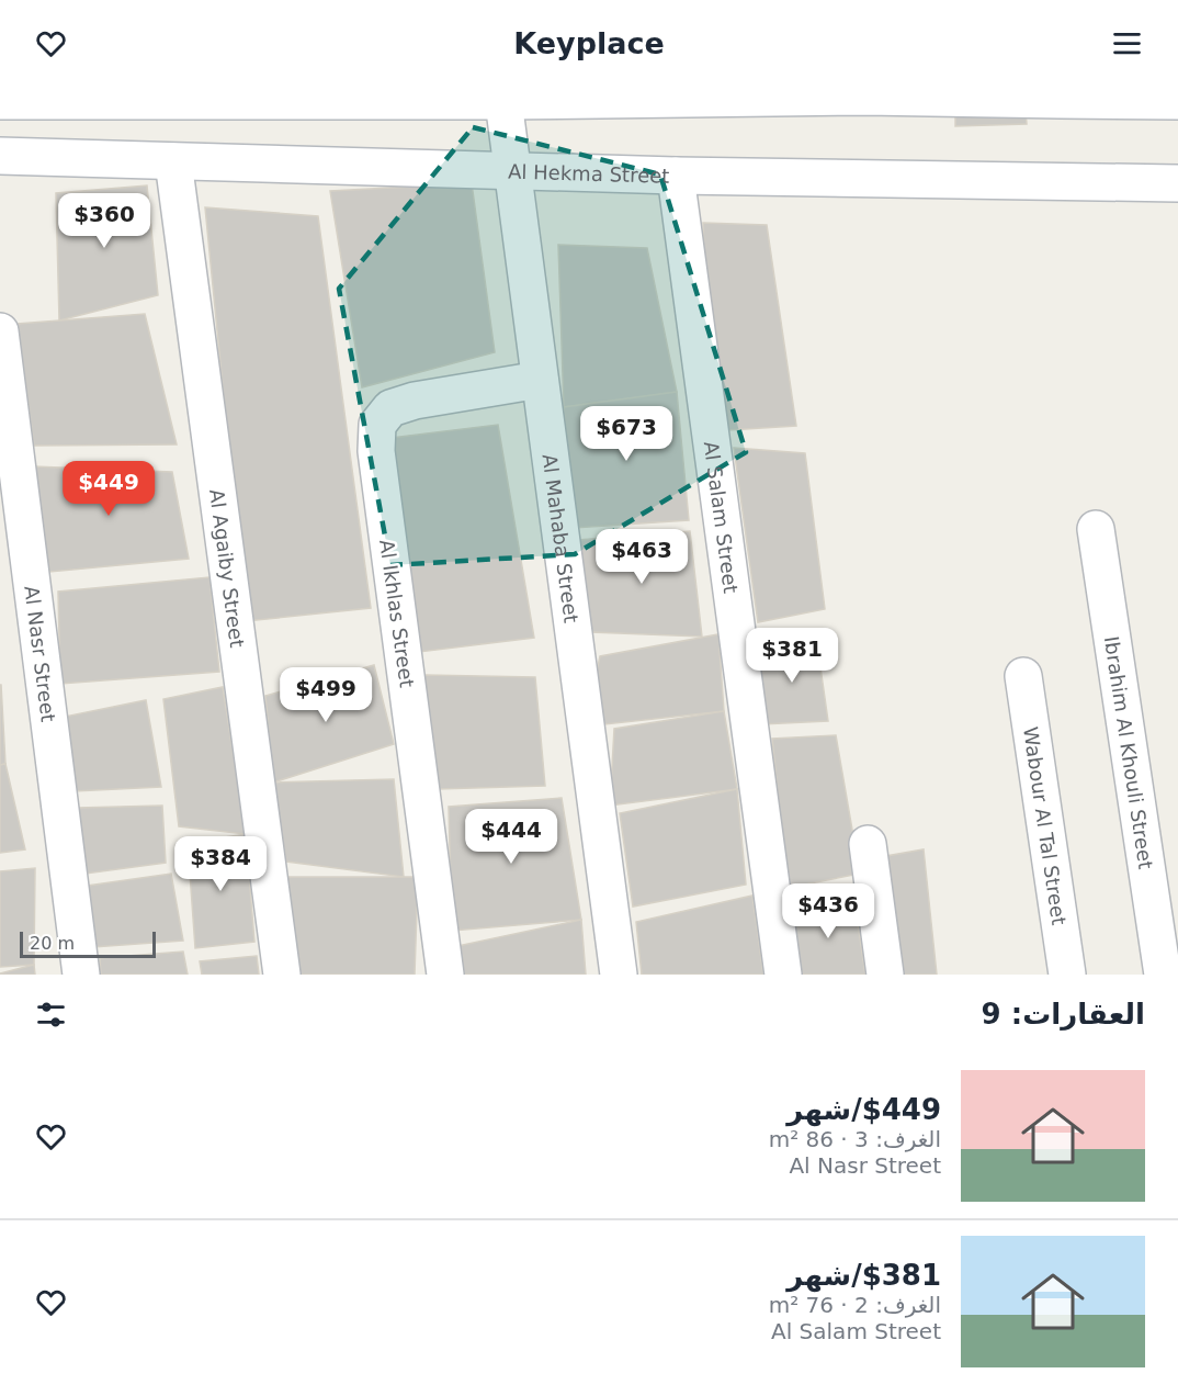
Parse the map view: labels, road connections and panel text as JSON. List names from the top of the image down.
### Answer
{
  "streets": {
    "street": [
      "Al Hekma Street",
      "Al Salam Street",
      "Al Mahaba Street",
      "Al Agaiby Street",
      "Al Ikhlas Street",
      "Al Nasr Street",
      "Ibrahim Al Khouli Street",
      "Wabour Al Tal Street"
    ]
  },
  "crossings": [
    ["Al Hekma Street", "Al Salam Street"],
    ["Al Hekma Street", "Al Mahaba Street"],
    ["Al Hekma Street", "Al Agaiby Street"],
    ["Al Mahaba Street", "Al Ikhlas Street"]
  ],
  "scale_bar": "20 m",
  "page": {
    "header": "Keyplace",
    "price": [
      "$360",
      "$673",
      "$449",
      "$463",
      "$381",
      "$499",
      "$444",
      "$384",
      "$436"
    ],
    "scale": "20 m",
    "heading": "العقارات: 9",
    "list": [
      {
        "name": "$449/شهر",
        "note": "الغرف: 3 · 86 m² · Al Nasr Street"
      },
      {
        "name": "$381/شهر",
        "note": "الغرف: 2 · 76 m² · Al Salam Street"
      }
    ]
  }
}
